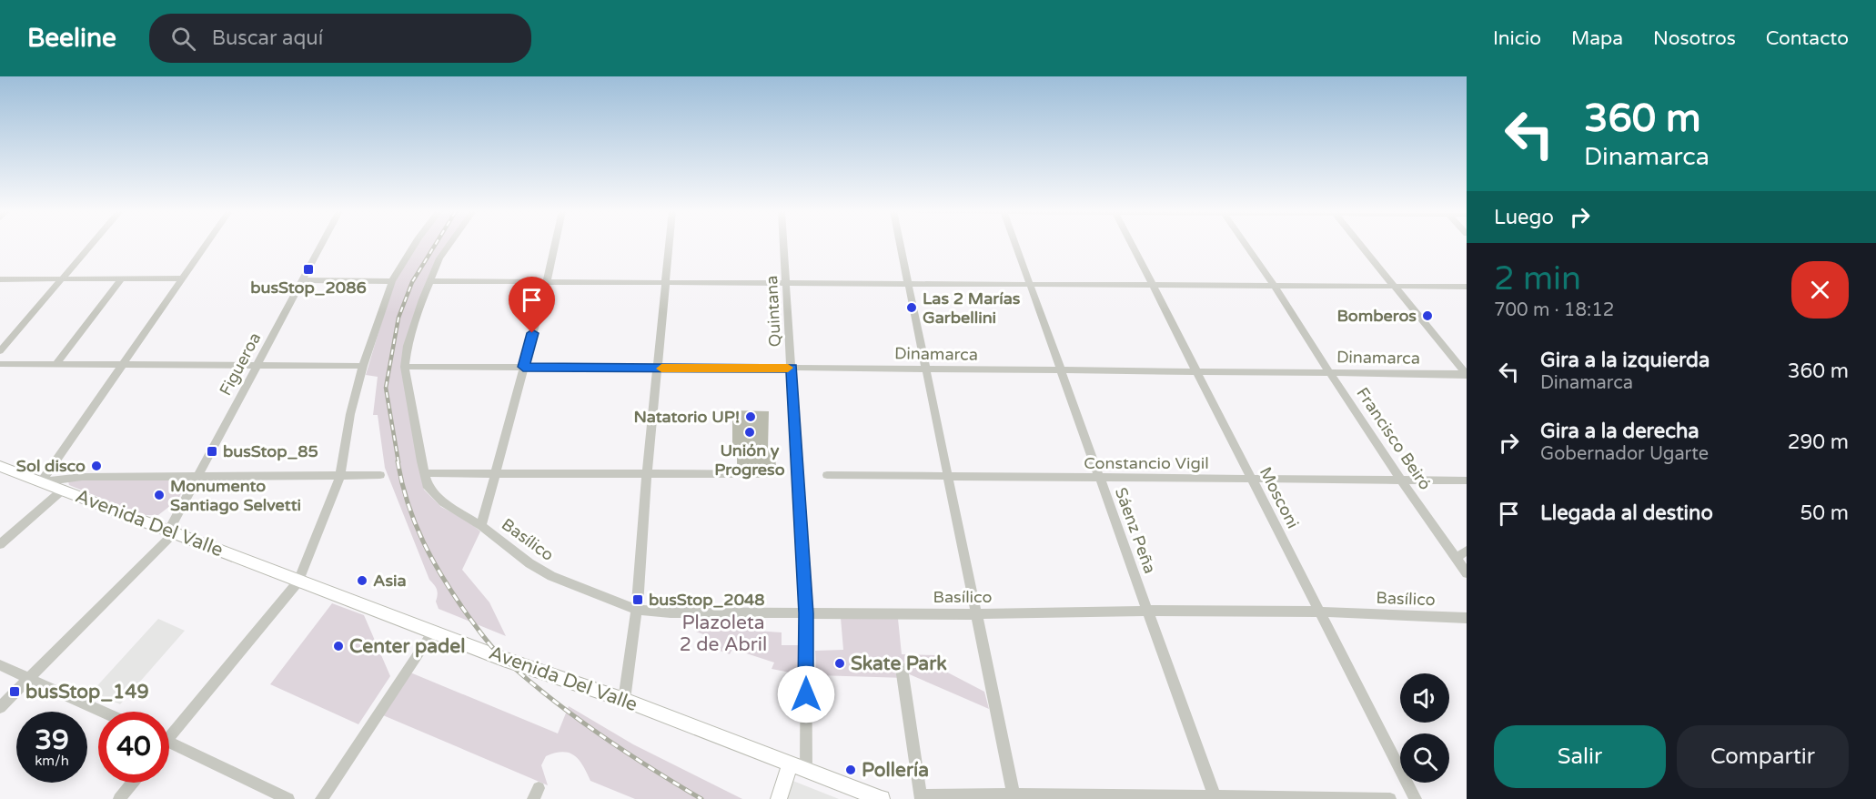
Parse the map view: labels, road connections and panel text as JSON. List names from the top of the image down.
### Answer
{
  "streets": {
    "main road": ["Avenida Del Valle"],
    "street": [
      "Quintana",
      "Dinamarca",
      "Figueroa",
      "Francisco Beiró",
      "Constancio Vigil",
      "Mosconi",
      "Sáenz Peña",
      "Basílico"
    ]
  },
  "crossings": [
    ["Quintana", "Dinamarca"],
    ["Quintana", "Avenida Del Valle"],
    ["Quintana", "Basílico"],
    ["Dinamarca", "Francisco Beiró"],
    ["Dinamarca", "Mosconi"],
    ["Dinamarca", "Sáenz Peña"],
    ["Dinamarca", "Basílico"],
    ["Figueroa", "Avenida Del Valle"],
    ["Francisco Beiró", "Constancio Vigil"],
    ["Constancio Vigil", "Mosconi"],
    ["Constancio Vigil", "Sáenz Peña"],
    ["Mosconi", "Basílico"],
    ["Sáenz Peña", "Basílico"]
  ],
  "parks": ["Plazoleta 2 de Abril"],
  "places": {
    "transit": [
      "busStop_2086",
      "busStop_85",
      "busStop_2048",
      "busStop_149"
    ],
    "other": [
      "Las 2 Marías Garbellini",
      "Bomberos",
      "Natatorio UP!",
      "Unión y Progreso",
      "Sol disco",
      "Monumento Santiago Selvetti",
      "Asia",
      "Center padel",
      "Skate Park",
      "Pollería"
    ]
  },
  "page": {
    "header": "Beeline",
    "search": "Buscar aquí",
    "nav": [
      "Inicio",
      "Mapa",
      "Nosotros",
      "Contacto"
    ],
    "turn": ["360 m", "Dinamarca"],
    "then": "Luego",
    "heading": ["2 min", "700 m · 18:12"],
    "list": [
      {
        "name": "Gira a la izquierda",
        "note": "Dinamarca",
        "value": "360 m"
      },
      {
        "name": "Gira a la derecha",
        "note": "Gobernador Ugarte",
        "value": "290 m"
      },
      {
        "name": "Llegada al destino",
        "value": "50 m"
      }
    ],
    "speed": "39 km/h",
    "limit": "40",
    "buttons": ["Salir", "Compartir"]
  }
}
